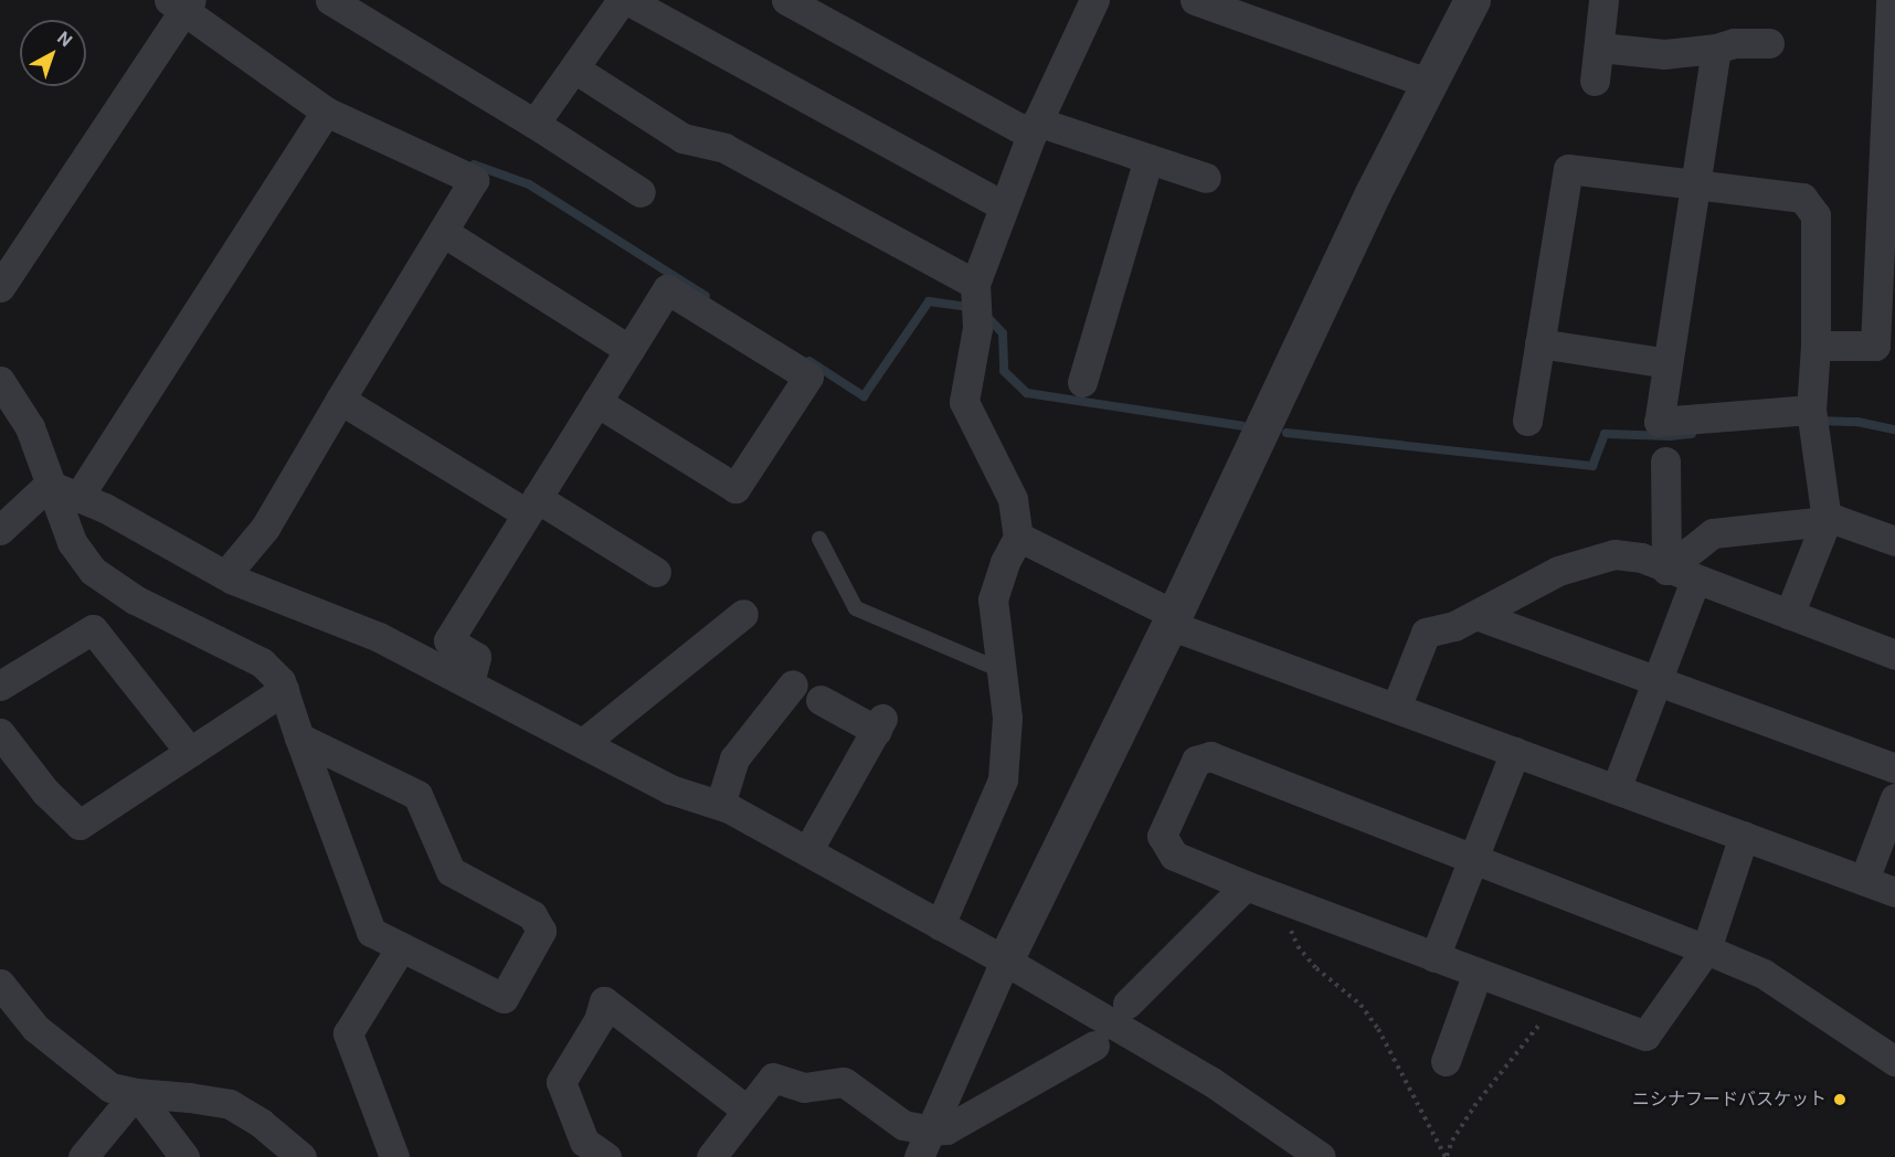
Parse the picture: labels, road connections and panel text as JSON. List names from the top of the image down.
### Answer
{
  "places": ["ニシナフードバスケット"],
  "north": "top right"
}
